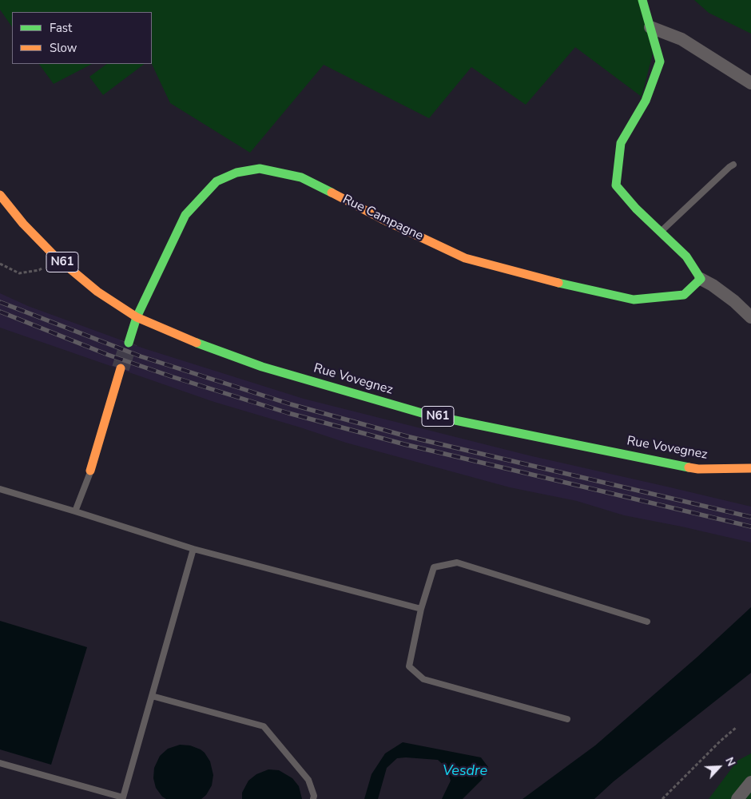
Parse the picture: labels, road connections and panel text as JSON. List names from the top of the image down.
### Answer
{
  "streets": {
    "street": ["Rue Campagne", "N61", "Rue Vovegnez"]
  },
  "crossings": [
    ["Rue Campagne", "Rue Vovegnez"]
  ],
  "water": ["Vesdre"],
  "legend": ["Fast", "Slow"],
  "north": "top right"
}
